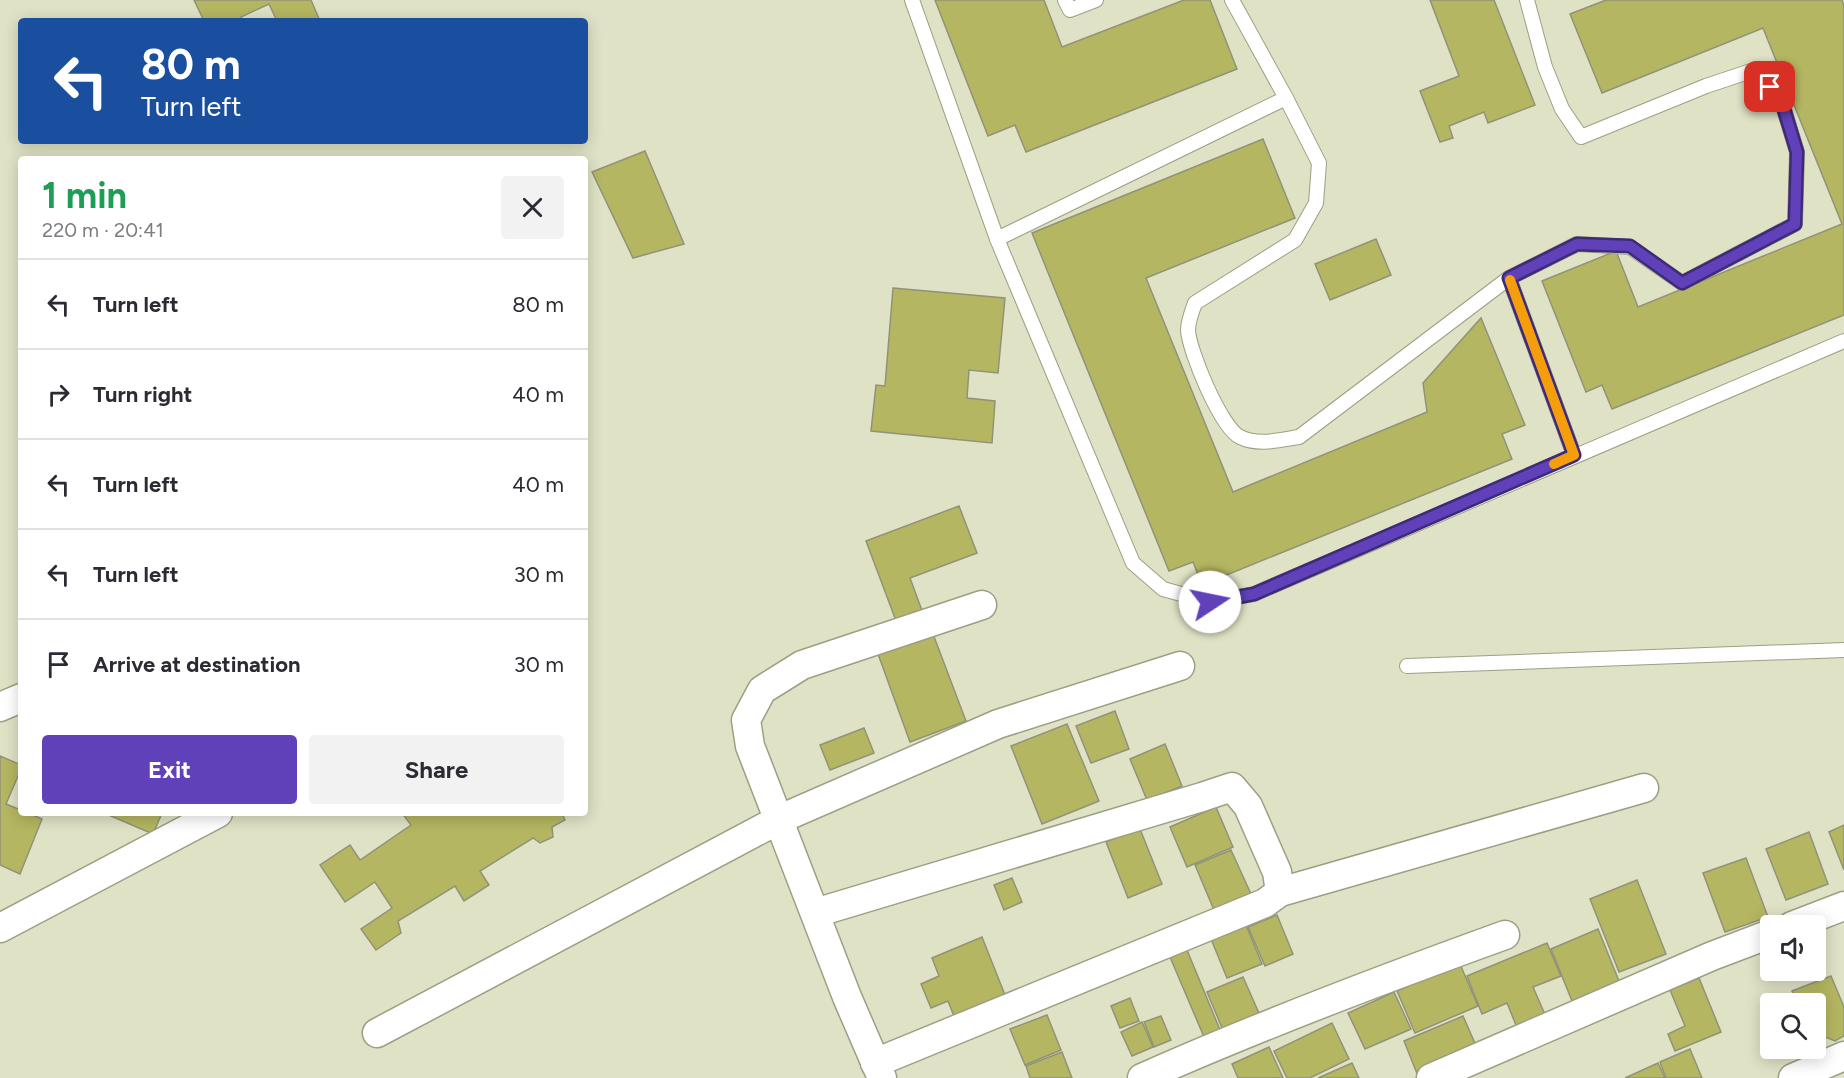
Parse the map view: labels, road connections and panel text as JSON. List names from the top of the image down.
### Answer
{
  "page": {
    "turn": ["80 m", "Turn left"],
    "heading": ["1 min", "220 m · 20:41"],
    "list": [
      {
        "name": "Turn left",
        "value": "80 m"
      },
      {
        "name": "Turn right",
        "value": "40 m"
      },
      {
        "name": "Turn left",
        "value": "40 m"
      },
      {
        "name": "Turn left",
        "value": "30 m"
      },
      {
        "name": "Arrive at destination",
        "value": "30 m"
      }
    ],
    "buttons": ["Exit", "Share"]
  }
}
